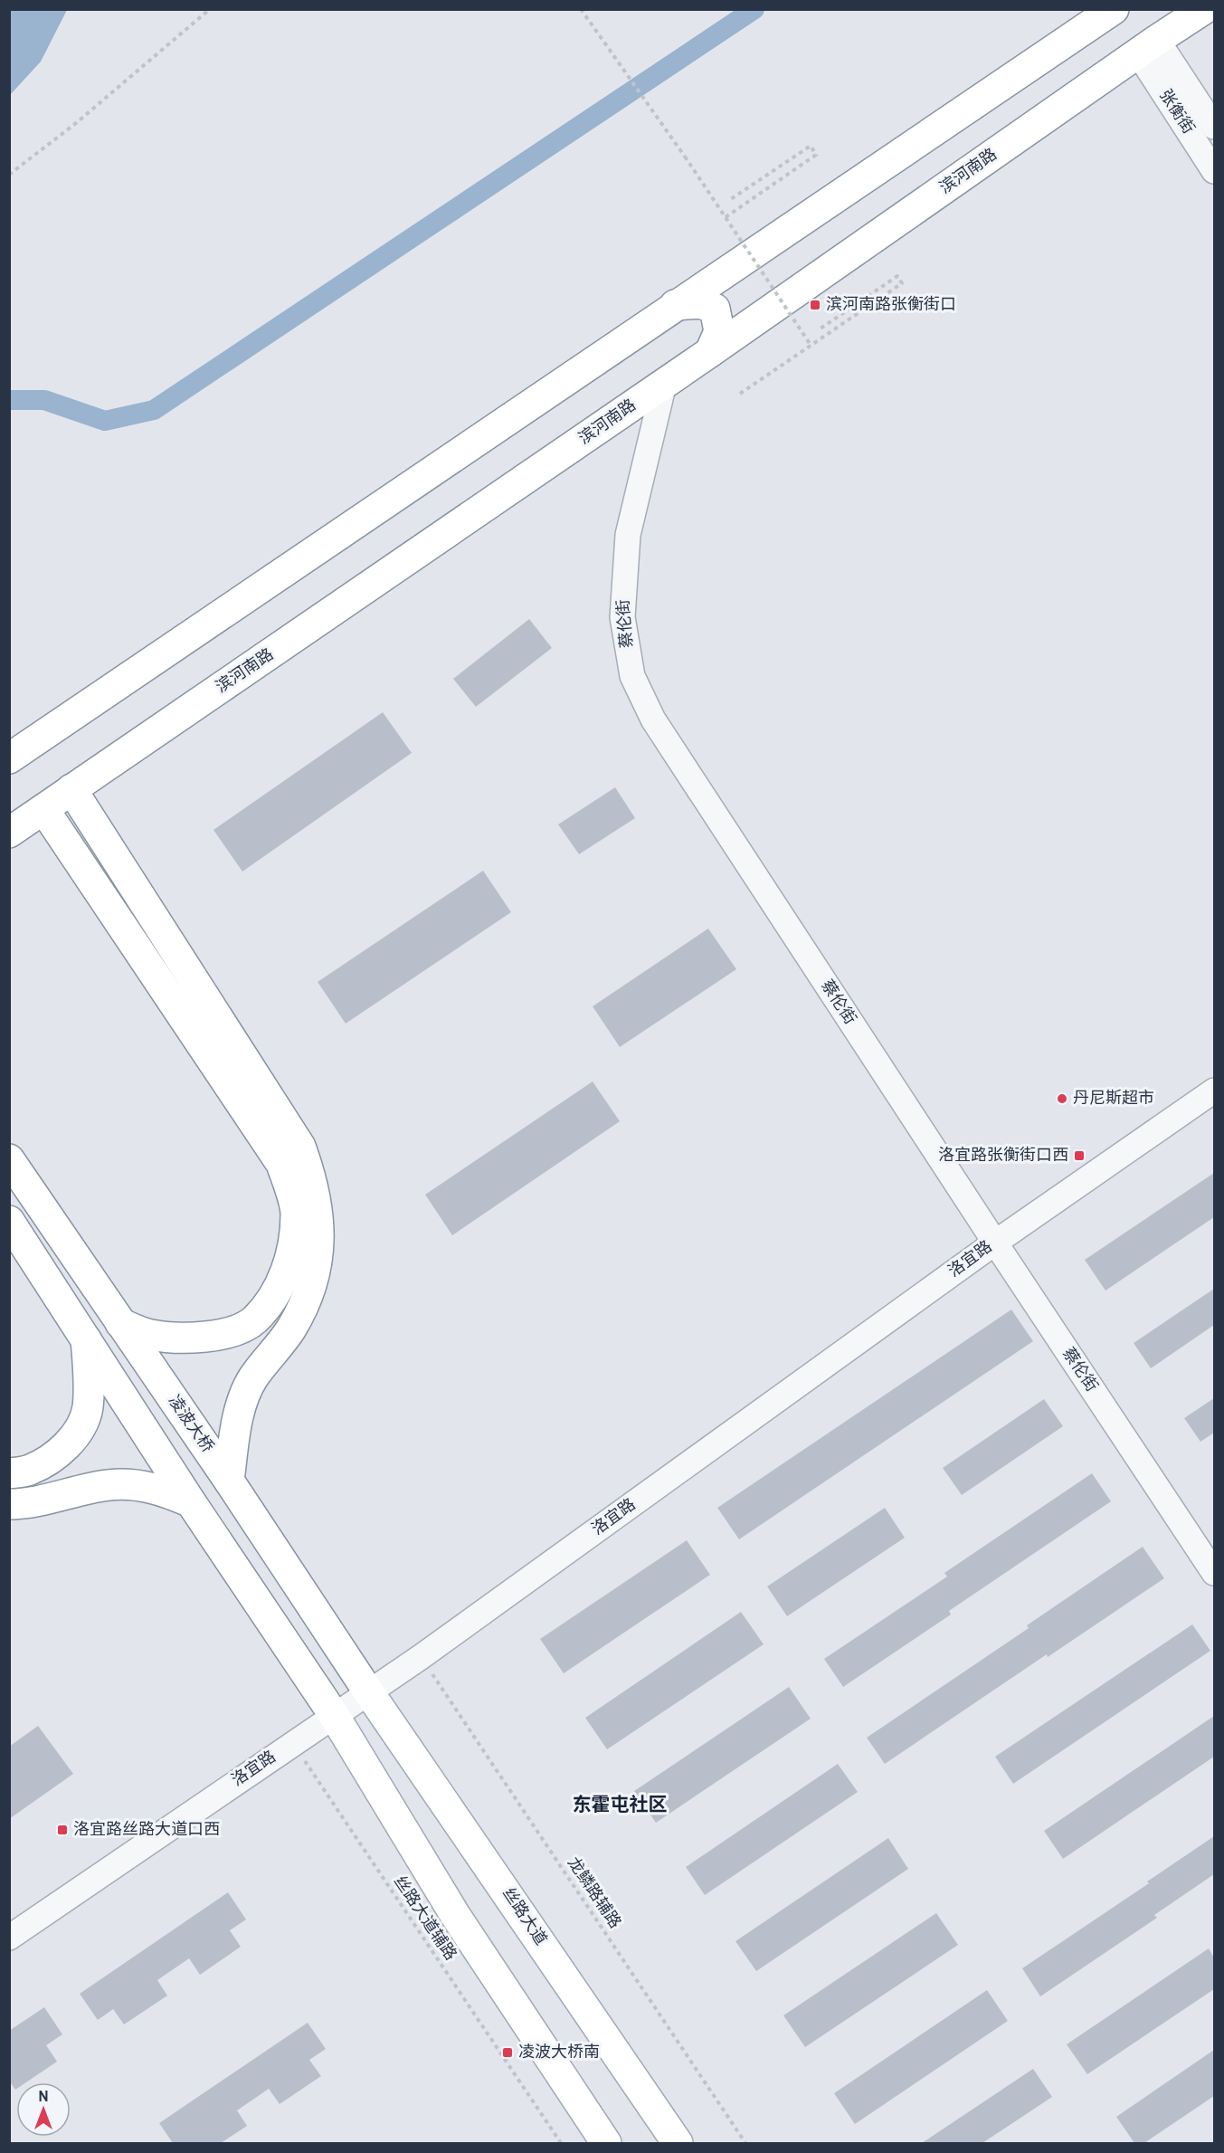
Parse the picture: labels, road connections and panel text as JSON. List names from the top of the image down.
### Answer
{
  "streets": {
    "main road": ["滨河南路", "凌波大桥", "丝路大道"],
    "street": ["张衡街", "蔡伦街", "洛宜路"],
    "path": ["龙鳞路辅路", "丝路大道辅路"]
  },
  "crossings": [
    ["张衡街", "滨河南路"],
    ["滨河南路", "蔡伦街"],
    ["蔡伦街", "洛宜路"],
    ["洛宜路", "凌波大桥"],
    ["洛宜路", "龙鳞路辅路"],
    ["洛宜路", "丝路大道"],
    ["凌波大桥", "丝路大道"]
  ],
  "districts": ["东霍屯社区"],
  "places": {
    "transit": [
      "滨河南路张衡街口",
      "洛宜路张衡街口西",
      "洛宜路丝路大道口西",
      "凌波大桥南"
    ],
    "other": ["丹尼斯超市"]
  },
  "north": "top"
}
